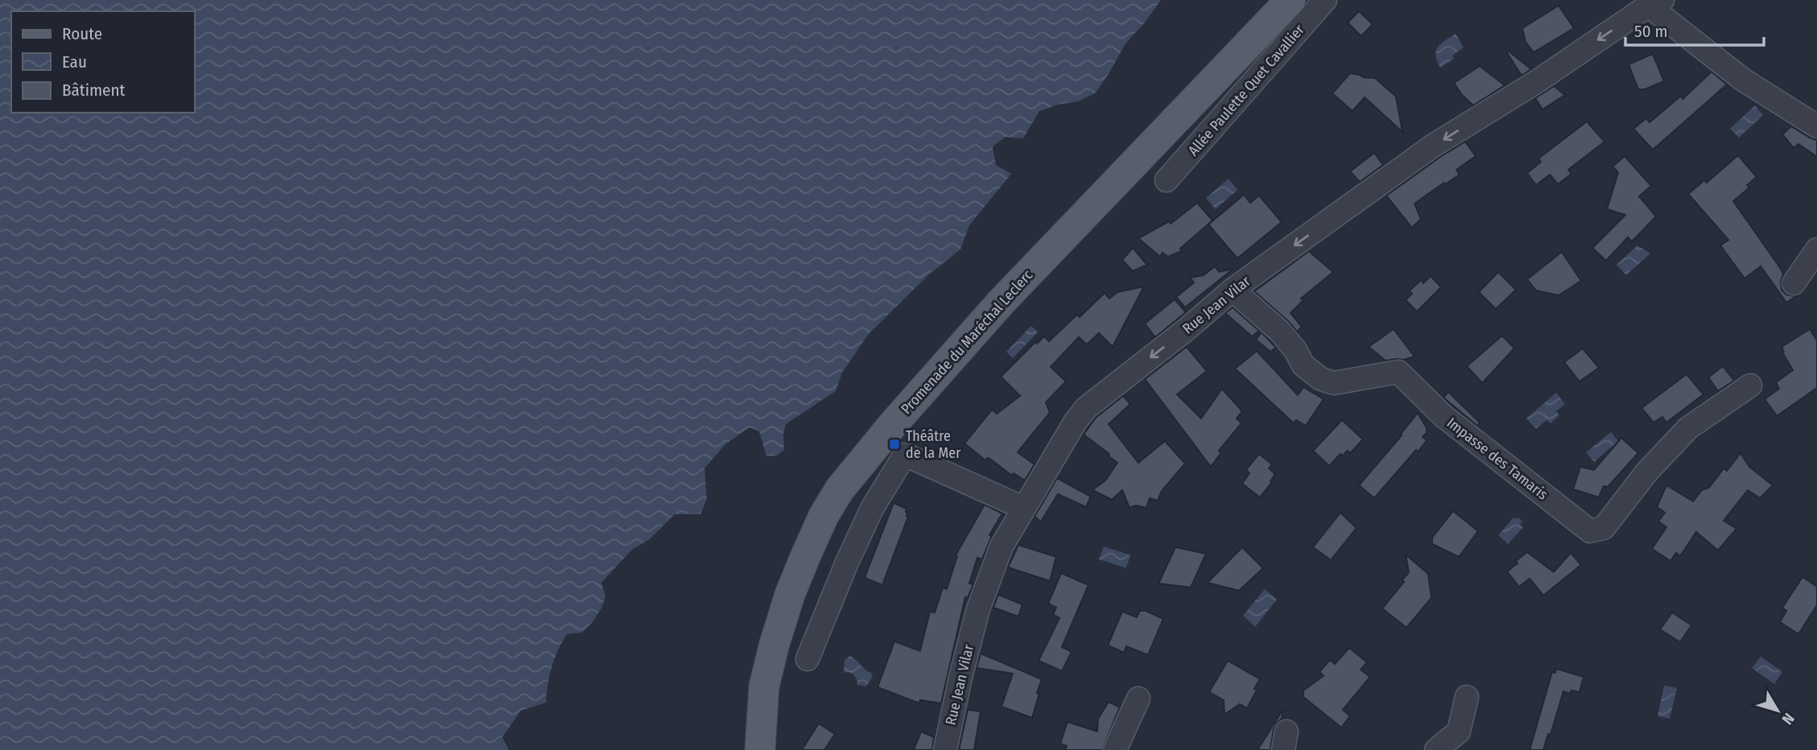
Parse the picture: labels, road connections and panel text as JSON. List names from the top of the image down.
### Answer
{
  "streets": {
    "main road": ["Promenade du Maréchal Leclerc"],
    "street": ["Allée Paulette Quet Cavallier", "Rue Jean Vilar", "Impasse des Tamaris"]
  },
  "crossings": [
    ["Rue Jean Vilar", "Impasse des Tamaris"]
  ],
  "one_way": ["Rue Jean Vilar"],
  "places": {
    "transit": ["Théâtre de la Mer"]
  },
  "legend": ["Route", "Eau", "Bâtiment"],
  "scale_bar": "50 m",
  "north": "bottom right"
}
